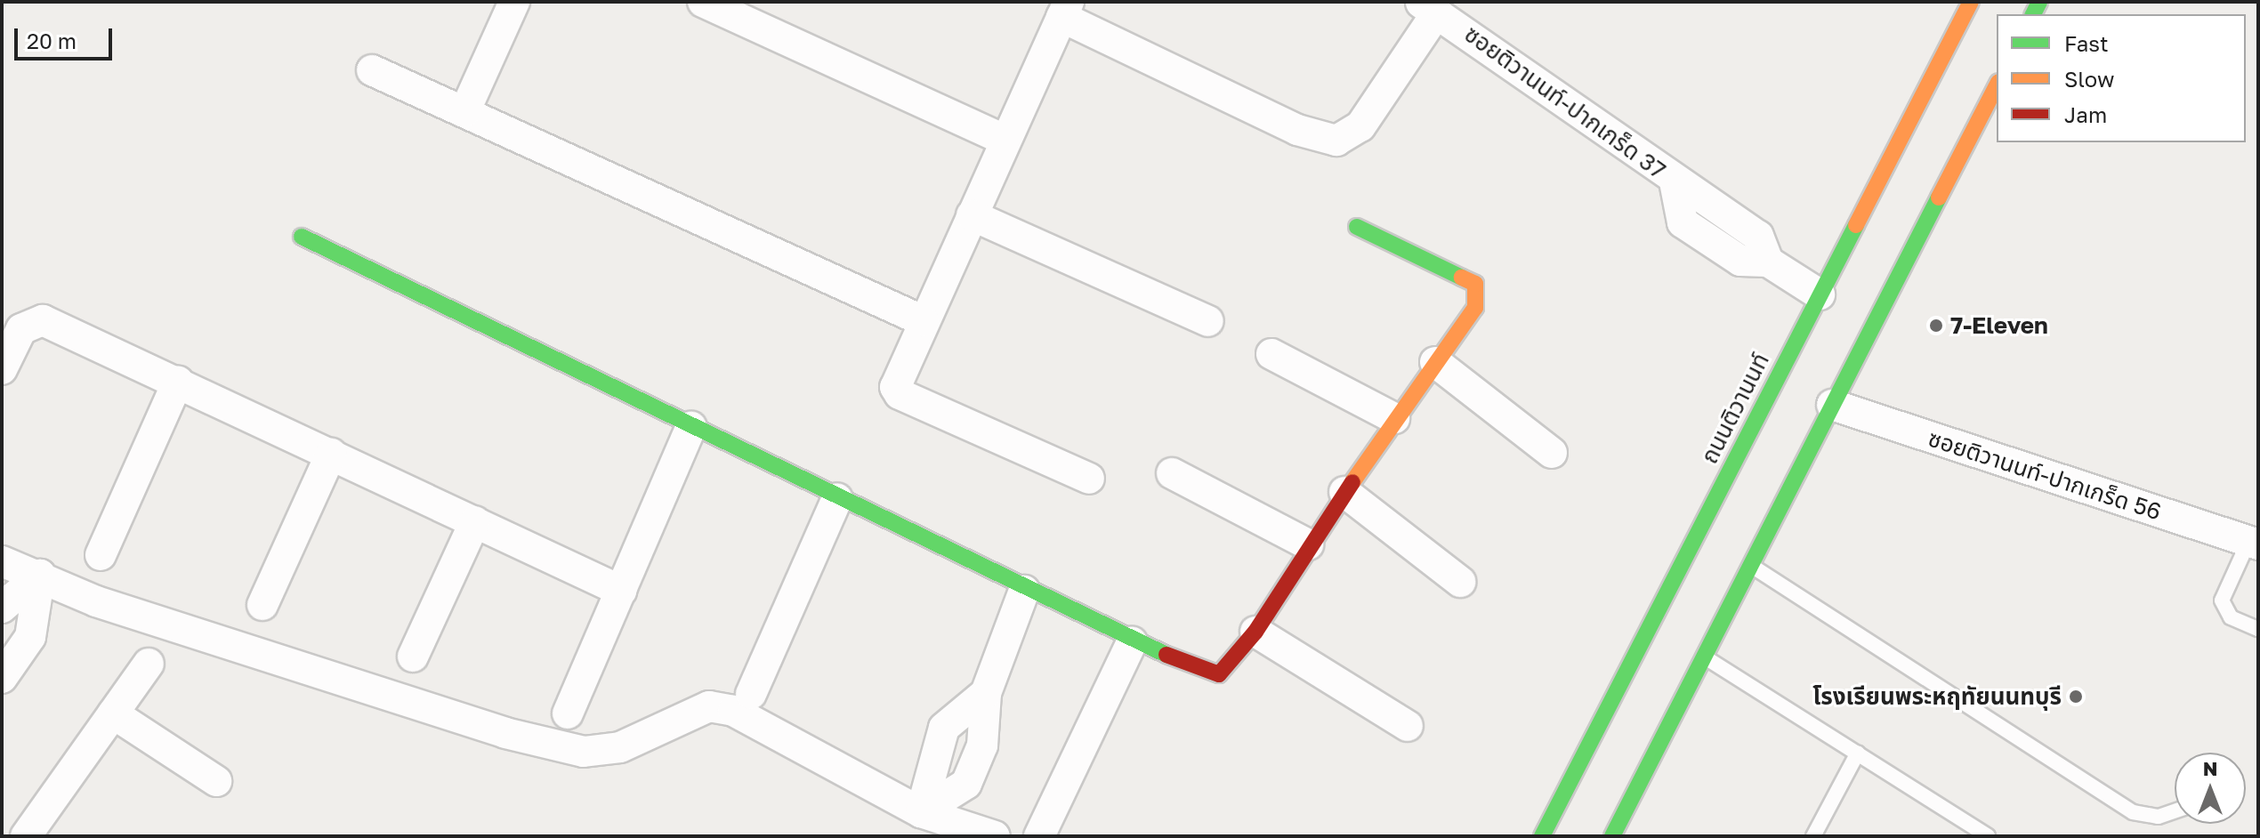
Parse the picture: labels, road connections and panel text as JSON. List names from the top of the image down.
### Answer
{
  "streets": {
    "main road": ["ถนนติวานนท์"],
    "street": ["ซอยติวานนท์-ปากเกร็ด 37", "ซอยติวานนท์-ปากเกร็ด 56"]
  },
  "crossings": [
    ["ซอยติวานนท์-ปากเกร็ด 37", "ถนนติวานนท์"]
  ],
  "places": ["7-Eleven", "โรงเรียนพระหฤทัยนนทบุรี"],
  "legend": ["Fast", "Slow", "Jam"],
  "scale_bar": "20 m",
  "north": "top"
}
